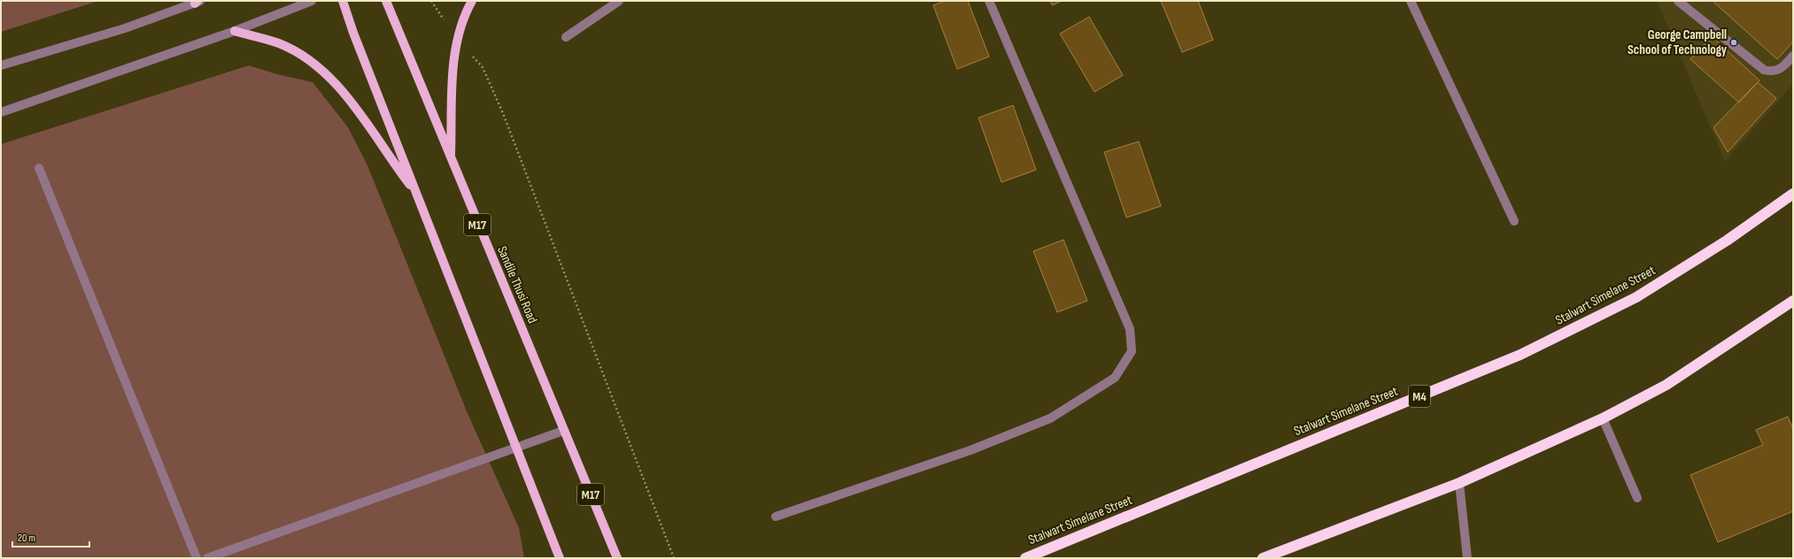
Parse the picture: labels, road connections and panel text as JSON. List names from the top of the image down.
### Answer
{
  "streets": {
    "highway": ["Stalwart Simelane Street", "M4"],
    "main road": ["M17", "Sandile Thusi Road"]
  },
  "places": ["George Campbell School of Technology"],
  "scale_bar": "20 m"
}
